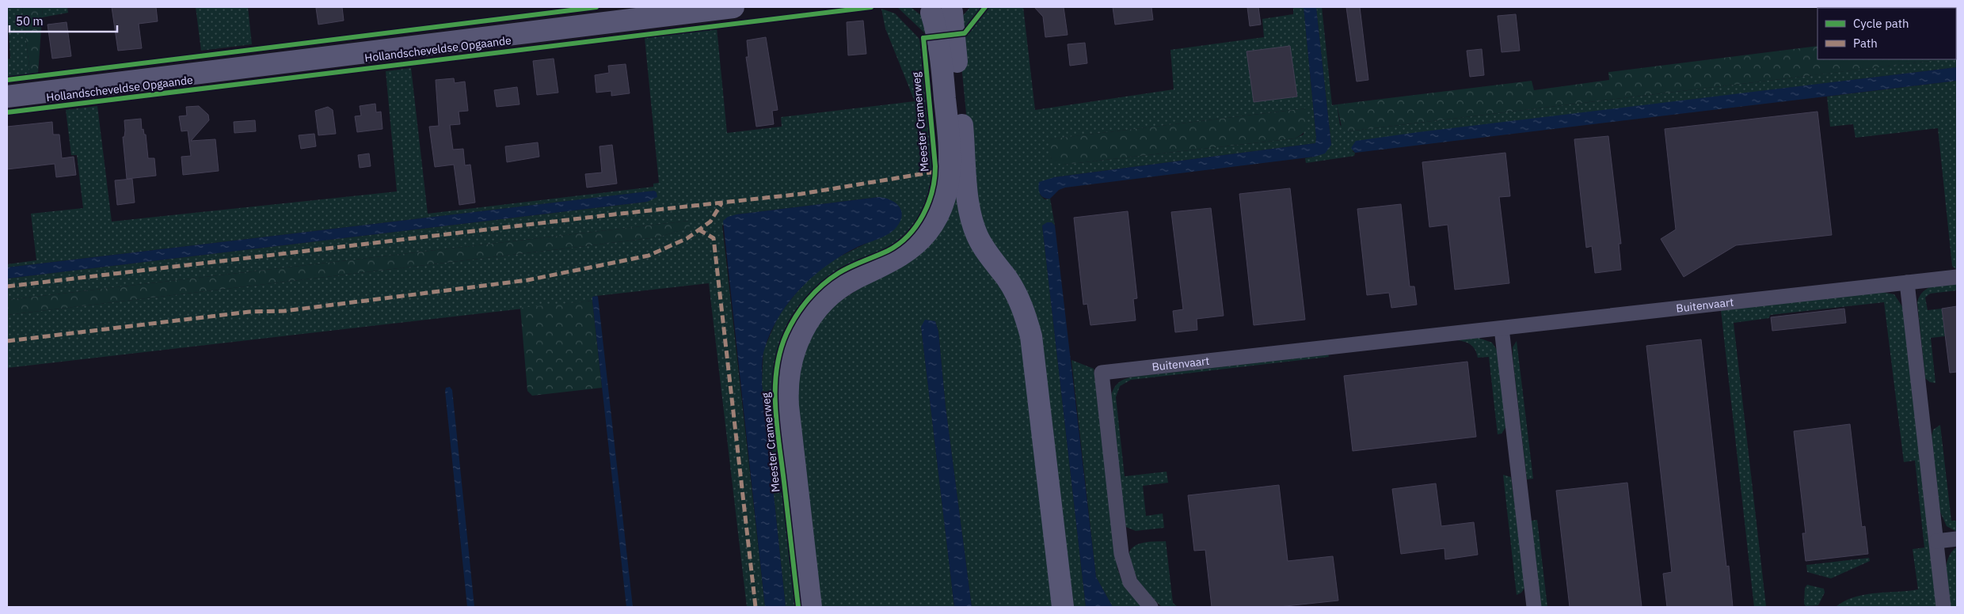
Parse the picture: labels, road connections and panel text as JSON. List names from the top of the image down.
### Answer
{
  "streets": {
    "main road": ["Hollandscheveldse Opgaande", "Meester Cramerweg"],
    "street": ["Buitenvaart"]
  },
  "legend": ["Cycle path", "Path"],
  "scale_bar": "50 m"
}
